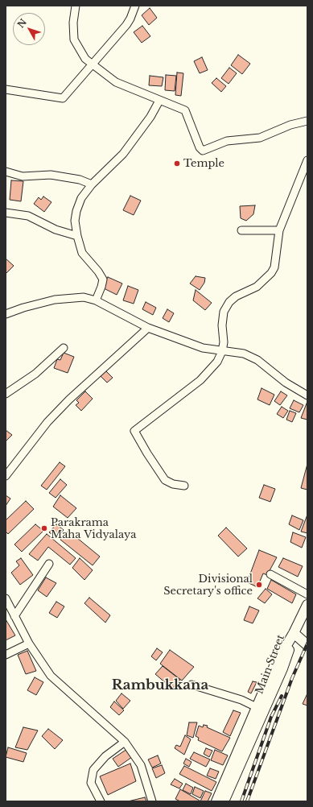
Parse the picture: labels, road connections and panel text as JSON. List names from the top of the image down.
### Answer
{
  "streets": {
    "main road": ["Main Street"]
  },
  "districts": ["Rambukkana"],
  "places": ["Temple", "Parakrama Maha Vidyalaya", "Divisional Secretary's office"],
  "north": "top left"
}
